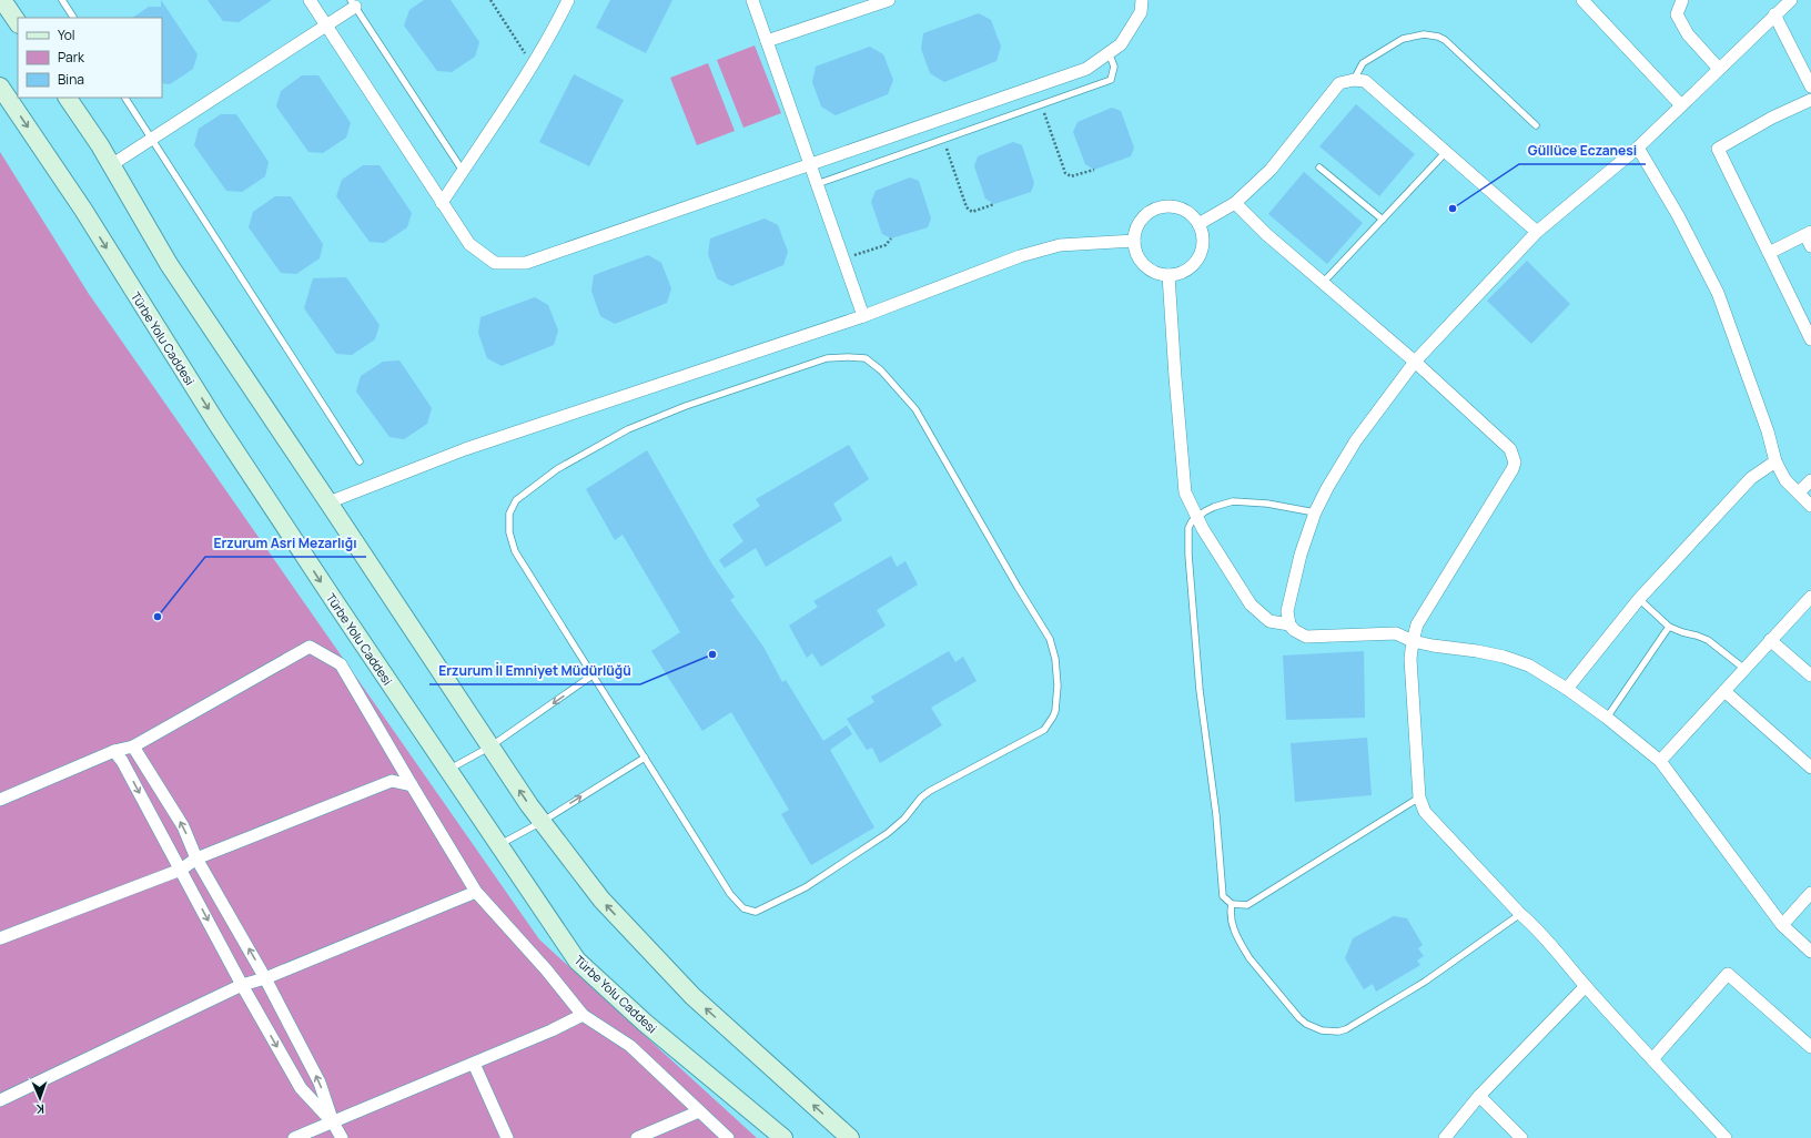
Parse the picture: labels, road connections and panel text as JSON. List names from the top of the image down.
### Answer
{
  "streets": {
    "street": ["Türbe Yolu Caddesi"]
  },
  "places": ["Güllüce Eczanesi", "Erzurum Asri Mezarlığı", "Erzurum İl Emniyet Müdürlüğü"],
  "legend": ["Yol", "Park", "Bina"],
  "north": "bottom"
}
